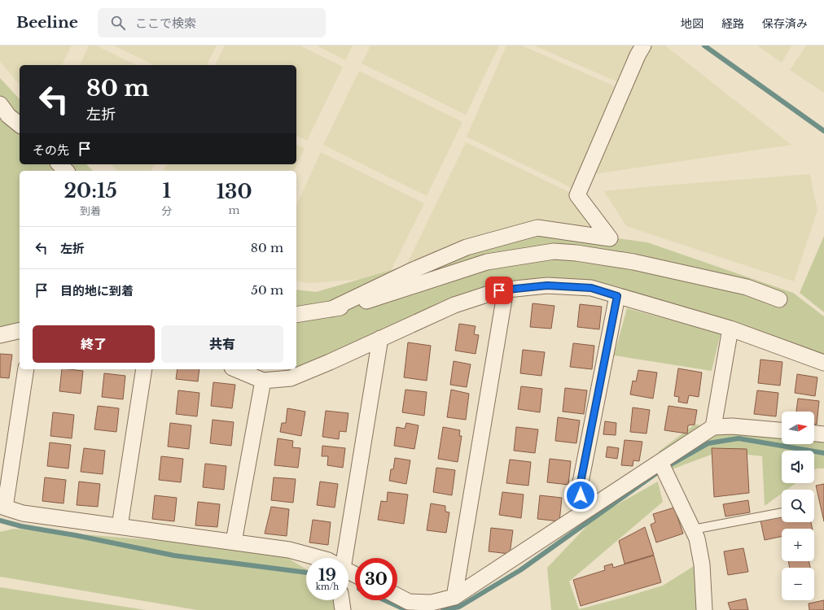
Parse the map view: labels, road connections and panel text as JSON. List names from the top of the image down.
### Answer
{
  "north": "right",
  "page": {
    "header": "Beeline",
    "search": "ここで検索",
    "nav": ["地図", "経路", "保存済み"],
    "turn": ["80 m", "左折"],
    "then": "その先",
    "eta": [
      "20:15",
      "到着",
      "1",
      "分",
      "130",
      "m"
    ],
    "list": [
      {
        "name": "左折",
        "value": "80 m"
      },
      {
        "name": "目的地に到着",
        "value": "50 m"
      }
    ],
    "buttons": ["終了", "共有"],
    "map_buttons": ["+", "−"],
    "speed": "19 km/h",
    "limit": "30"
  }
}
